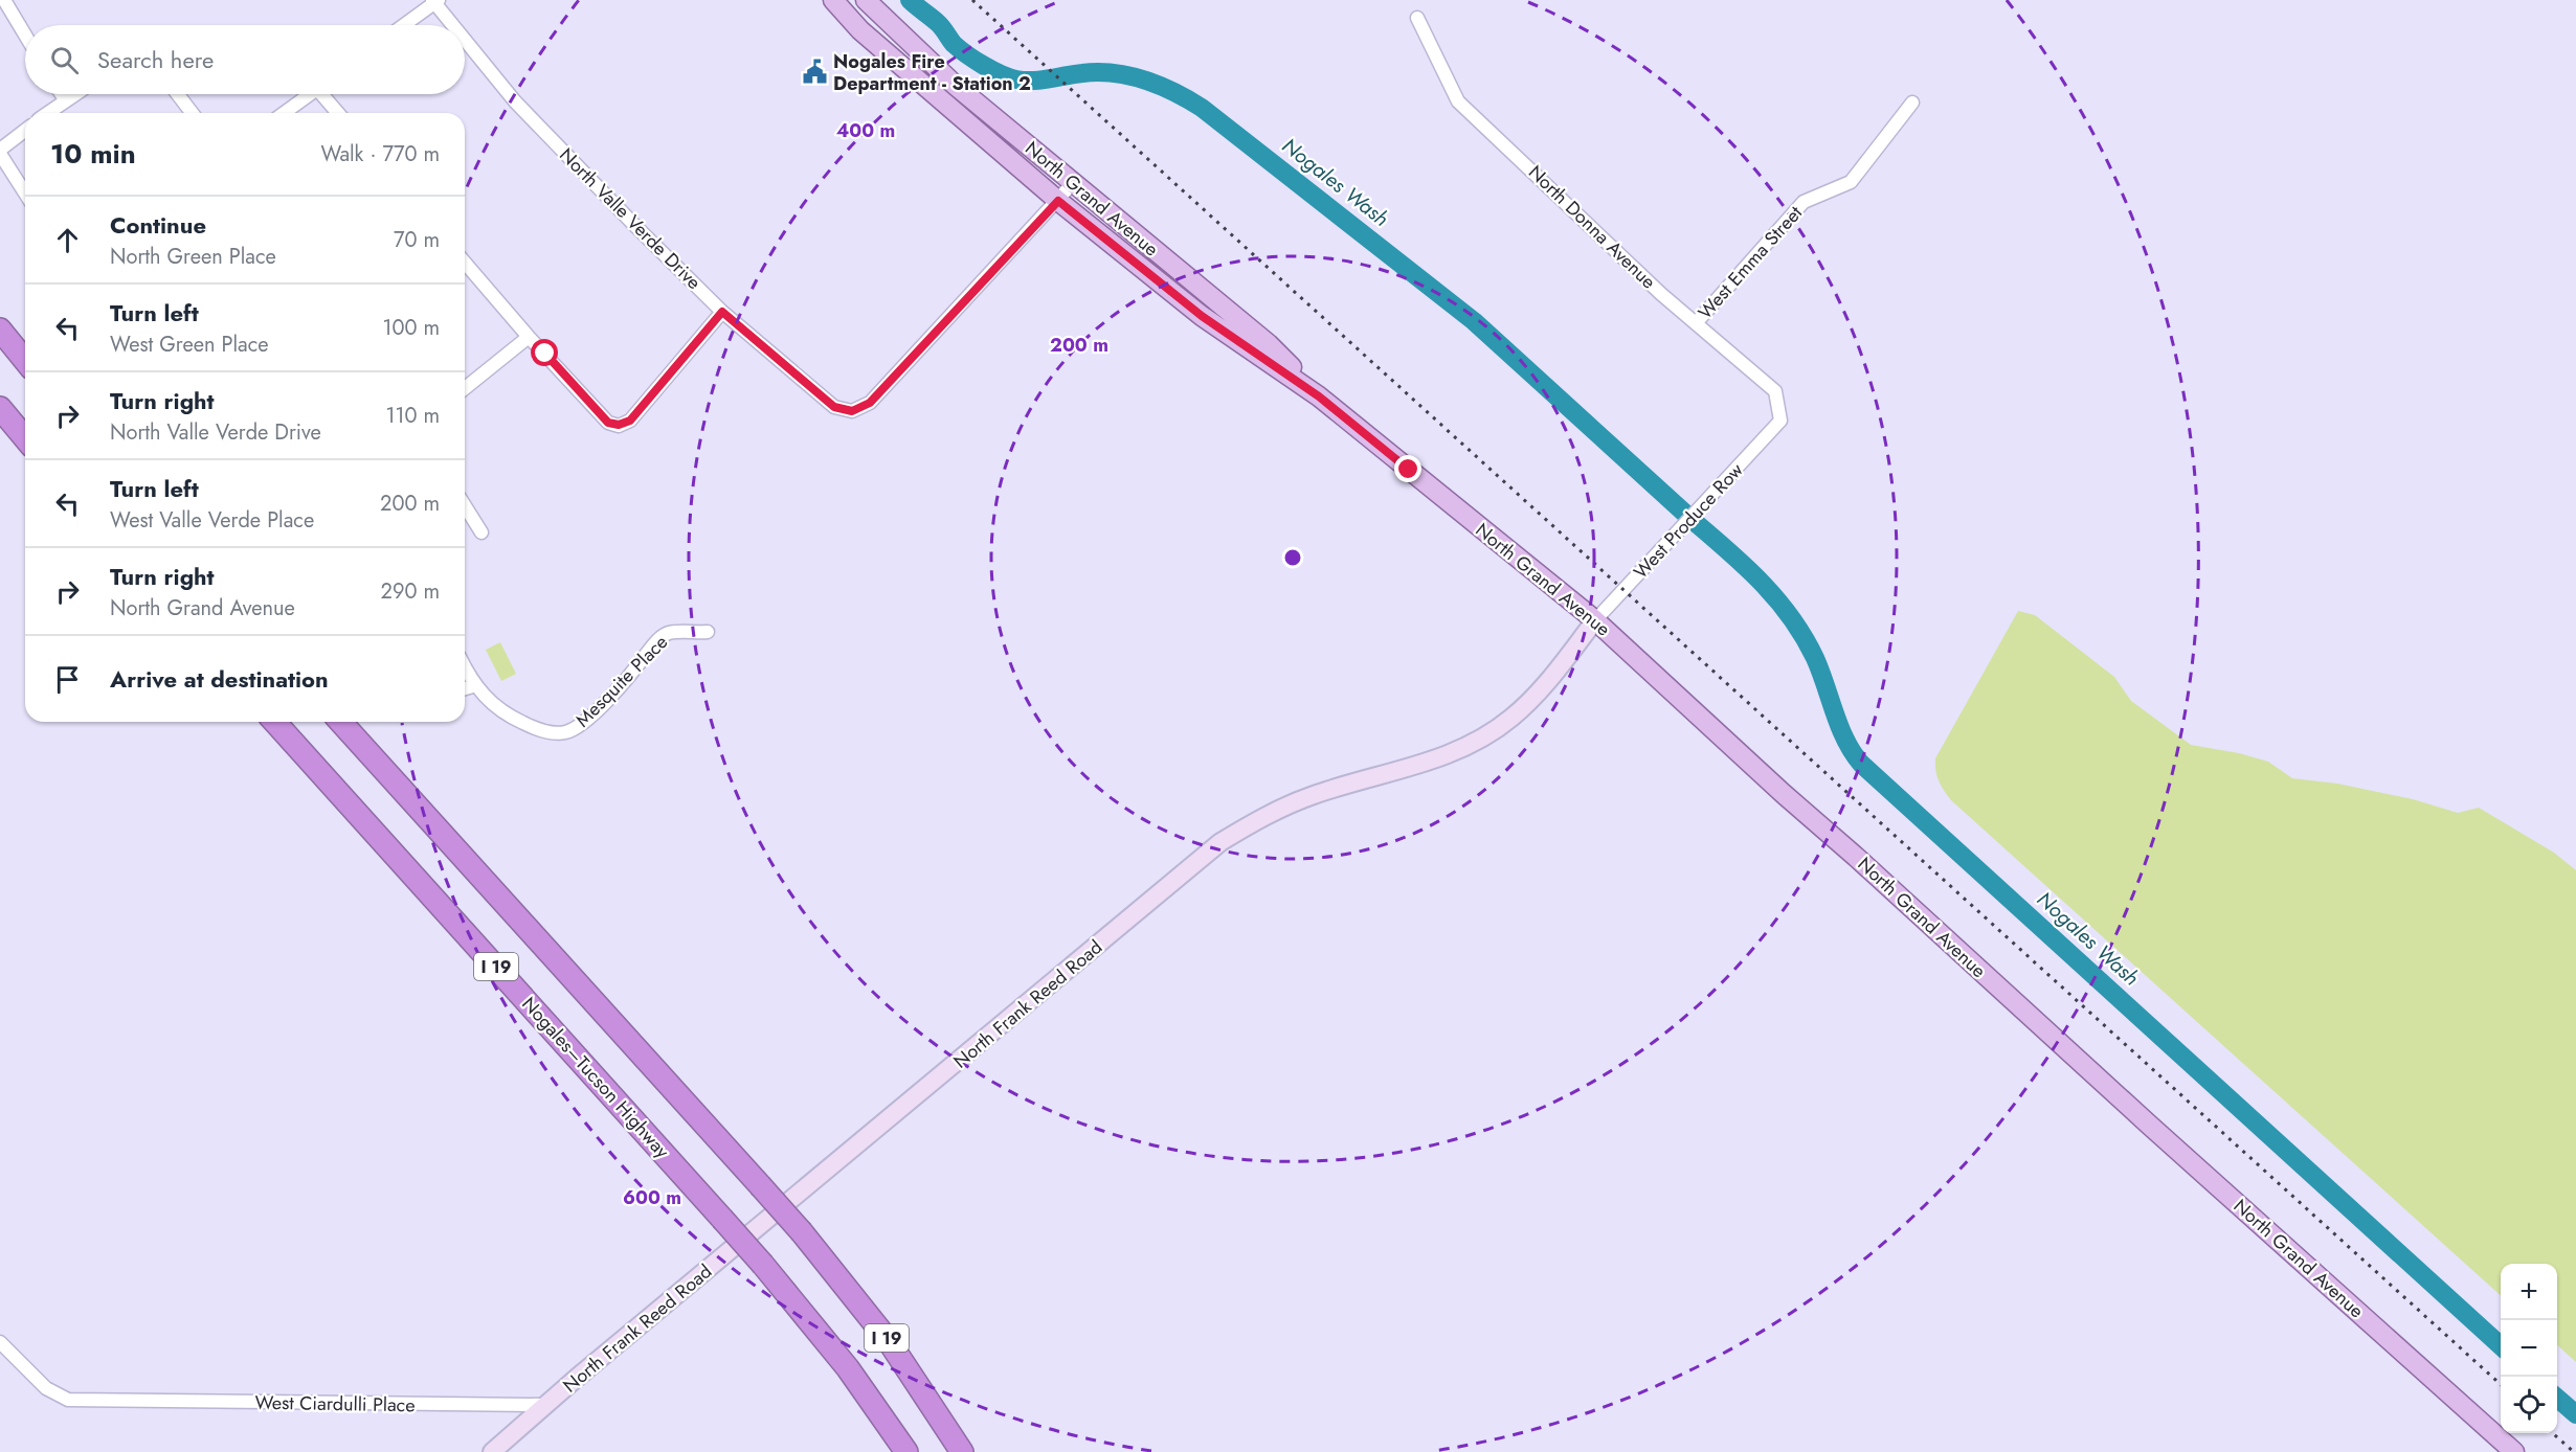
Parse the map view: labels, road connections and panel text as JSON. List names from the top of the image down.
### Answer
{
  "streets": {
    "highway": ["I 19", "Nogales–Tucson Highway"],
    "main road": ["North Grand Avenue"],
    "street": [
      "North Valle Verde Drive",
      "North Donna Avenue",
      "West Emma Street",
      "West Produce Row",
      "Mesquite Place",
      "North Frank Reed Road",
      "West Ciardulli Place"
    ]
  },
  "crossings": [
    ["North Grand Avenue", "North Valle Verde Drive"],
    ["North Grand Avenue", "West Produce Row"],
    ["North Grand Avenue", "North Frank Reed Road"],
    ["North Donna Avenue", "West Emma Street"],
    ["North Donna Avenue", "West Produce Row"],
    ["West Produce Row", "North Frank Reed Road"],
    ["North Frank Reed Road", "West Ciardulli Place"]
  ],
  "water": ["Nogales Wash"],
  "places": {
    "public building": ["Nogales Fire Department - Station 2"]
  },
  "page": {
    "search": "Search here",
    "heading": ["10 min", "Walk · 770 m"],
    "list": [
      ["Continue", "North Green Place", "70 m"],
      ["Turn left", "West Green Place", "100 m"],
      ["Turn right", "North Valle Verde Drive", "110 m"],
      ["Turn left", "West Valle Verde Place", "200 m"],
      ["Turn right", "North Grand Avenue", "290 m"],
      "Arrive at destination"
    ],
    "map_buttons": ["+", "−"]
  },
  "rings": ["400 m", "200 m", "600 m"]
}
